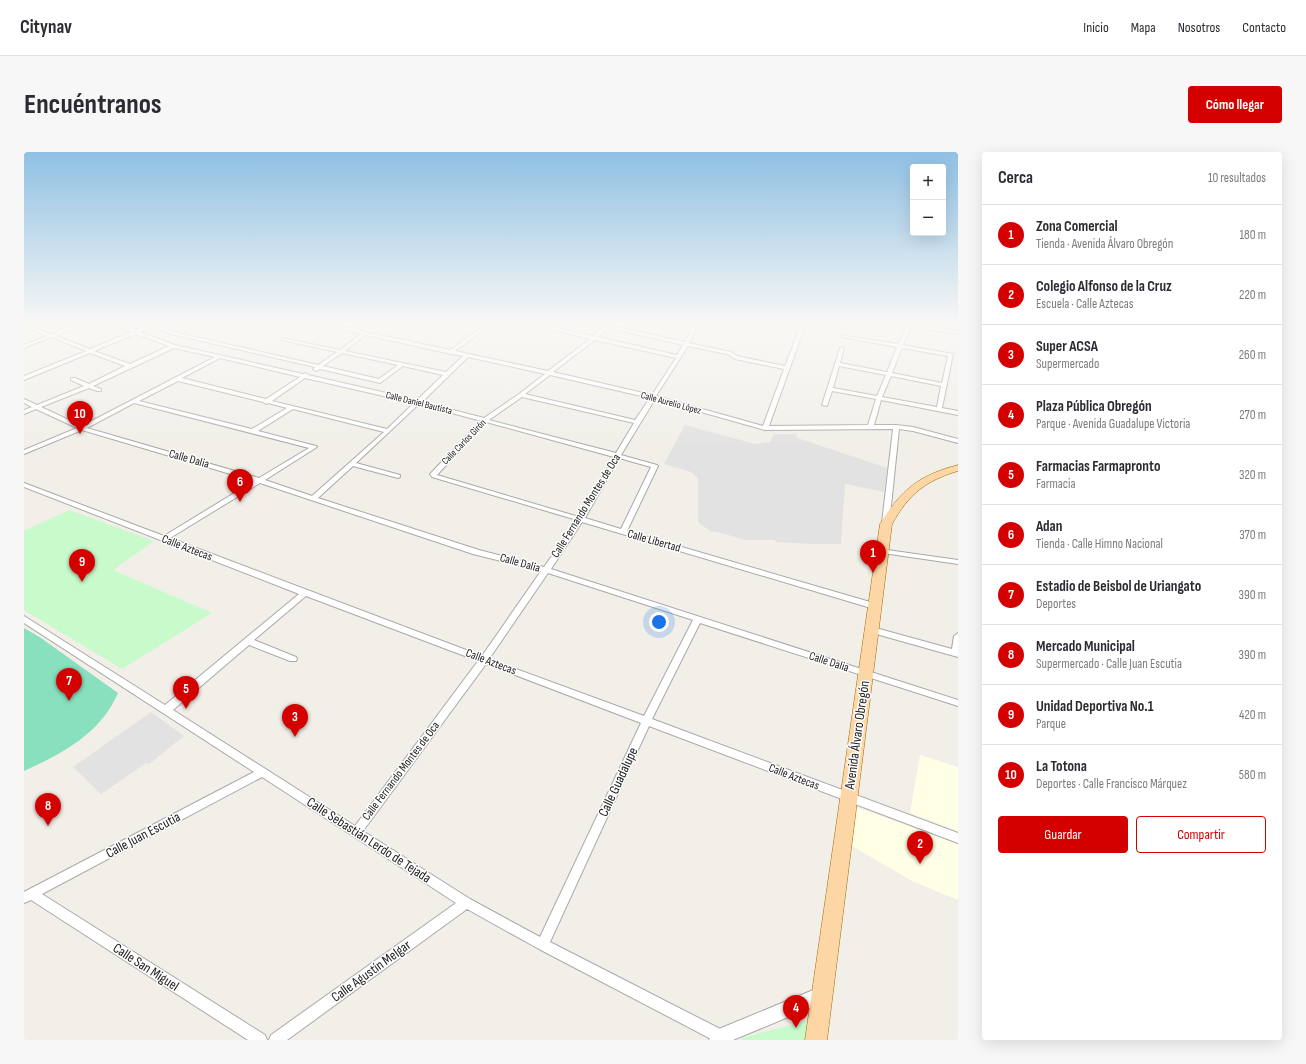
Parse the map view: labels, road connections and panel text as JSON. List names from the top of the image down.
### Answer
{
  "streets": {
    "main road": ["Avenida Álvaro Obregón"],
    "street": [
      "Calle Daniel Bautista",
      "Calle Aurelio López",
      "Calle Carlos Girón",
      "Calle Dalia",
      "Calle Fernando Montes de Oca",
      "Calle Libertad",
      "Calle Aztecas",
      "Calle Guadalupe",
      "Calle Juan Escutia",
      "Calle Sebastián Lerdo de Tejada",
      "Calle San Miguel",
      "Calle Agustín Melgar"
    ]
  },
  "crossings": [
    ["Calle Daniel Bautista", "Calle Carlos Girón"],
    ["Calle Daniel Bautista", "Calle Fernando Montes de Oca"],
    ["Calle Daniel Bautista", "Calle Libertad"],
    ["Calle Aurelio López", "Calle Carlos Girón"],
    ["Calle Aurelio López", "Calle Fernando Montes de Oca"],
    ["Calle Carlos Girón", "Calle Libertad"],
    ["Calle Dalia", "Calle Fernando Montes de Oca"],
    ["Calle Dalia", "Avenida Álvaro Obregón"],
    ["Calle Dalia", "Calle Guadalupe"],
    ["Calle Fernando Montes de Oca", "Calle Libertad"],
    ["Calle Fernando Montes de Oca", "Calle Aztecas"],
    ["Calle Fernando Montes de Oca", "Calle Sebastián Lerdo de Tejada"],
    ["Calle Libertad", "Avenida Álvaro Obregón"],
    ["Calle Aztecas", "Avenida Álvaro Obregón"],
    ["Calle Aztecas", "Calle Guadalupe"],
    ["Calle Guadalupe", "Calle Sebastián Lerdo de Tejada"],
    ["Calle Juan Escutia", "Calle Sebastián Lerdo de Tejada"],
    ["Calle Juan Escutia", "Calle San Miguel"],
    ["Calle Sebastián Lerdo de Tejada", "Calle Agustín Melgar"]
  ],
  "page": {
    "header": "Citynav",
    "nav": [
      "Inicio",
      "Mapa",
      "Nosotros",
      "Contacto"
    ],
    "buttons": [
      "Cómo llegar",
      ["Guardar", "Compartir"]
    ],
    "title": "Encuéntranos",
    "heading": ["Cerca", "10 resultados"],
    "map_buttons": ["+", "−"],
    "list": [
      {
        "mark": "1",
        "name": "Zona Comercial",
        "note": "Tienda · Avenida Álvaro Obregón",
        "value": "180 m"
      },
      {
        "mark": "2",
        "name": "Colegio Alfonso de la Cruz",
        "note": "Escuela · Calle Aztecas",
        "value": "220 m"
      },
      {
        "mark": "3",
        "name": "Super ACSA",
        "note": "Supermercado",
        "value": "260 m"
      },
      {
        "mark": "4",
        "name": "Plaza Pública Obregón",
        "note": "Parque · Avenida Guadalupe Victoria",
        "value": "270 m"
      },
      {
        "mark": "5",
        "name": "Farmacias Farmapronto",
        "note": "Farmacia",
        "value": "320 m"
      },
      {
        "mark": "6",
        "name": "Adan",
        "note": "Tienda · Calle Himno Nacional",
        "value": "370 m"
      },
      {
        "mark": "7",
        "name": "Estadio de Beisbol de Uriangato",
        "note": "Deportes",
        "value": "390 m"
      },
      {
        "mark": "8",
        "name": "Mercado Municipal",
        "note": "Supermercado · Calle Juan Escutia",
        "value": "390 m"
      },
      {
        "mark": "9",
        "name": "Unidad Deportiva No.1",
        "note": "Parque",
        "value": "420 m"
      },
      {
        "mark": "10",
        "name": "La Totona",
        "note": "Deportes · Calle Francisco Márquez",
        "value": "580 m"
      }
    ],
    "pins": [
      "10",
      "6",
      "1",
      "9",
      "7",
      "5",
      "3",
      "8",
      "2",
      "4"
    ]
  }
}
